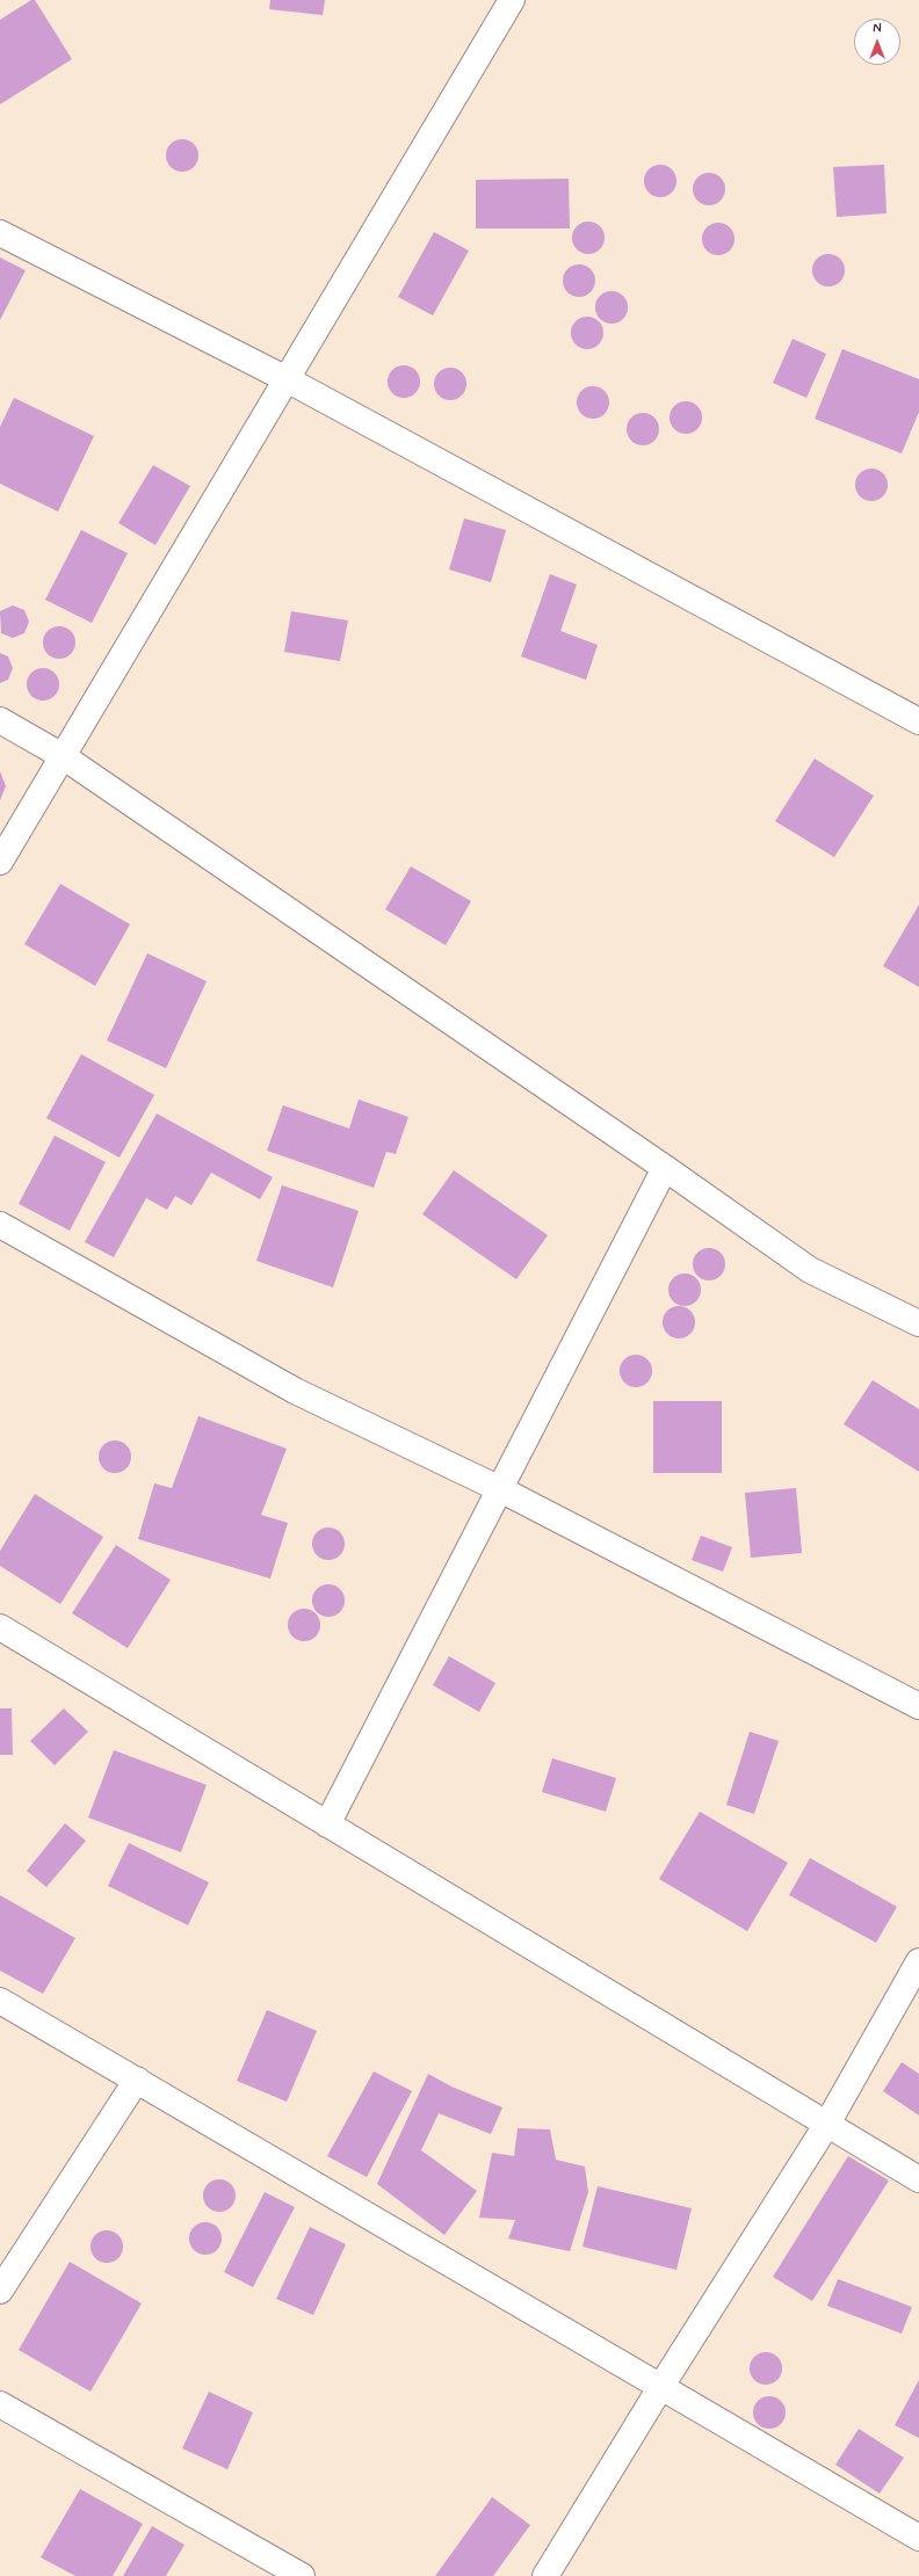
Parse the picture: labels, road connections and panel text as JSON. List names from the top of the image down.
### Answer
{
  "north": "top"
}
